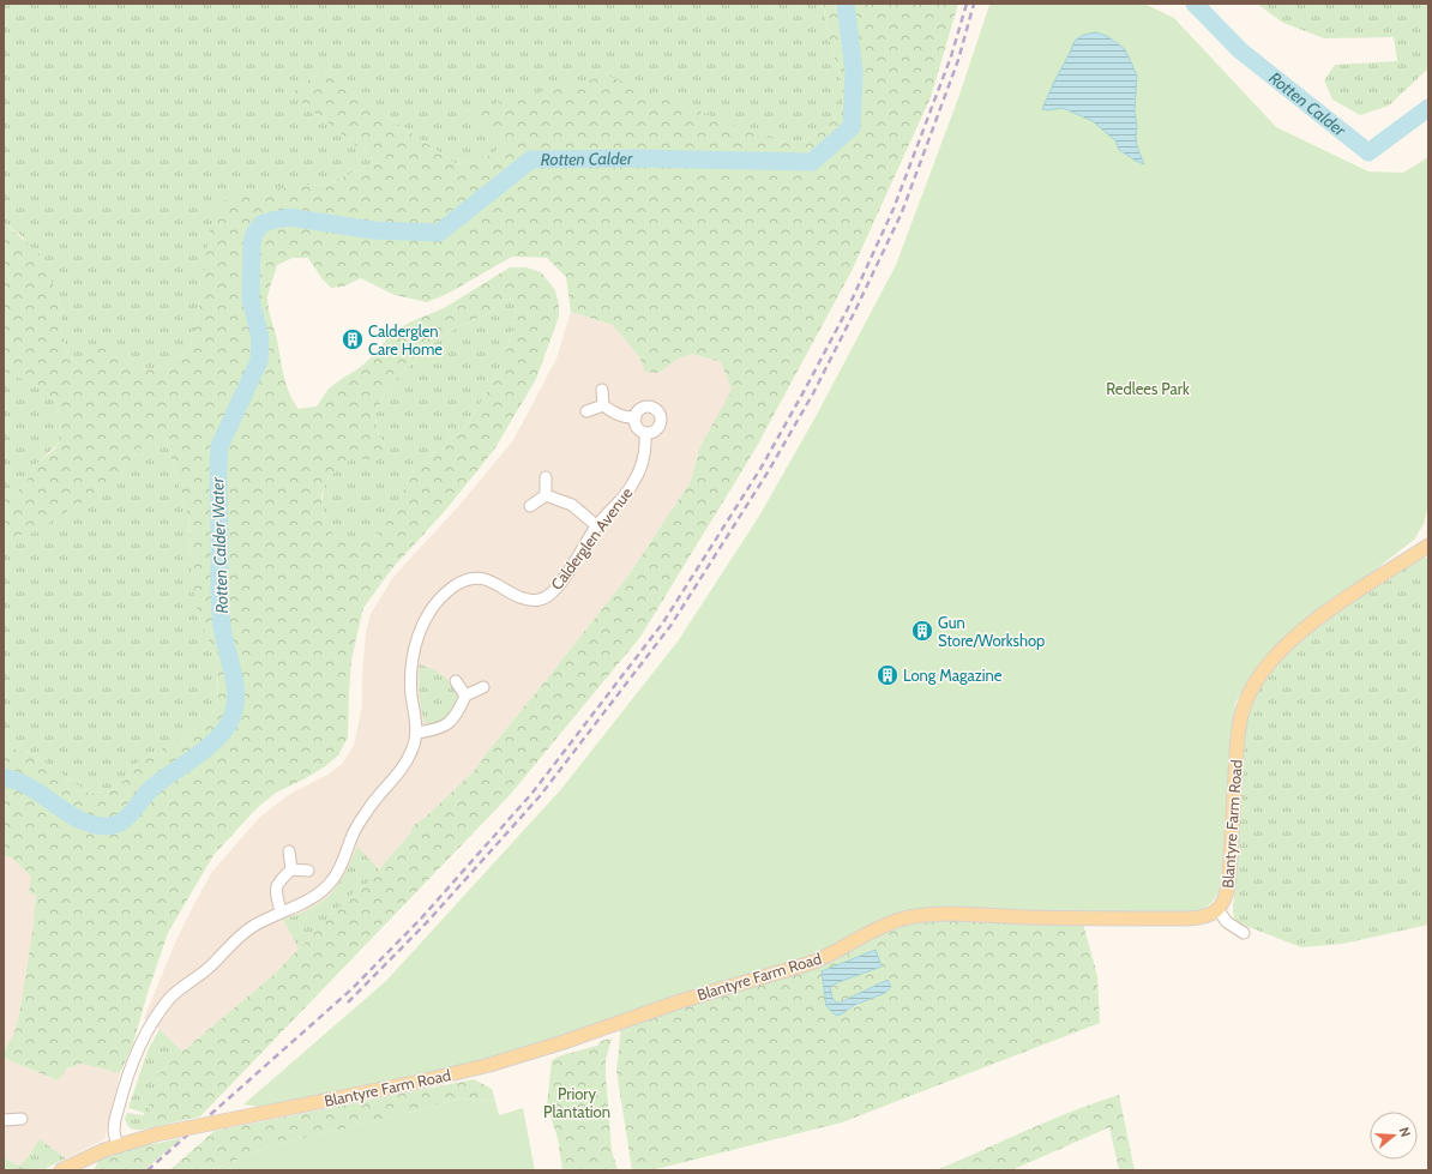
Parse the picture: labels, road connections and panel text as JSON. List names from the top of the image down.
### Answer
{
  "streets": {
    "main road": ["Blantyre Farm Road"],
    "street": ["Calderglen Avenue"]
  },
  "crossings": [
    ["Calderglen Avenue", "Blantyre Farm Road"]
  ],
  "water": ["Rotten Calder", "Rotten Calder Water"],
  "parks": ["Redlees Park", "Priory Plantation"],
  "places": {
    "building": ["Calderglen Care Home", "Gun Store/Workshop", "Long Magazine"]
  },
  "north": "right"
}
